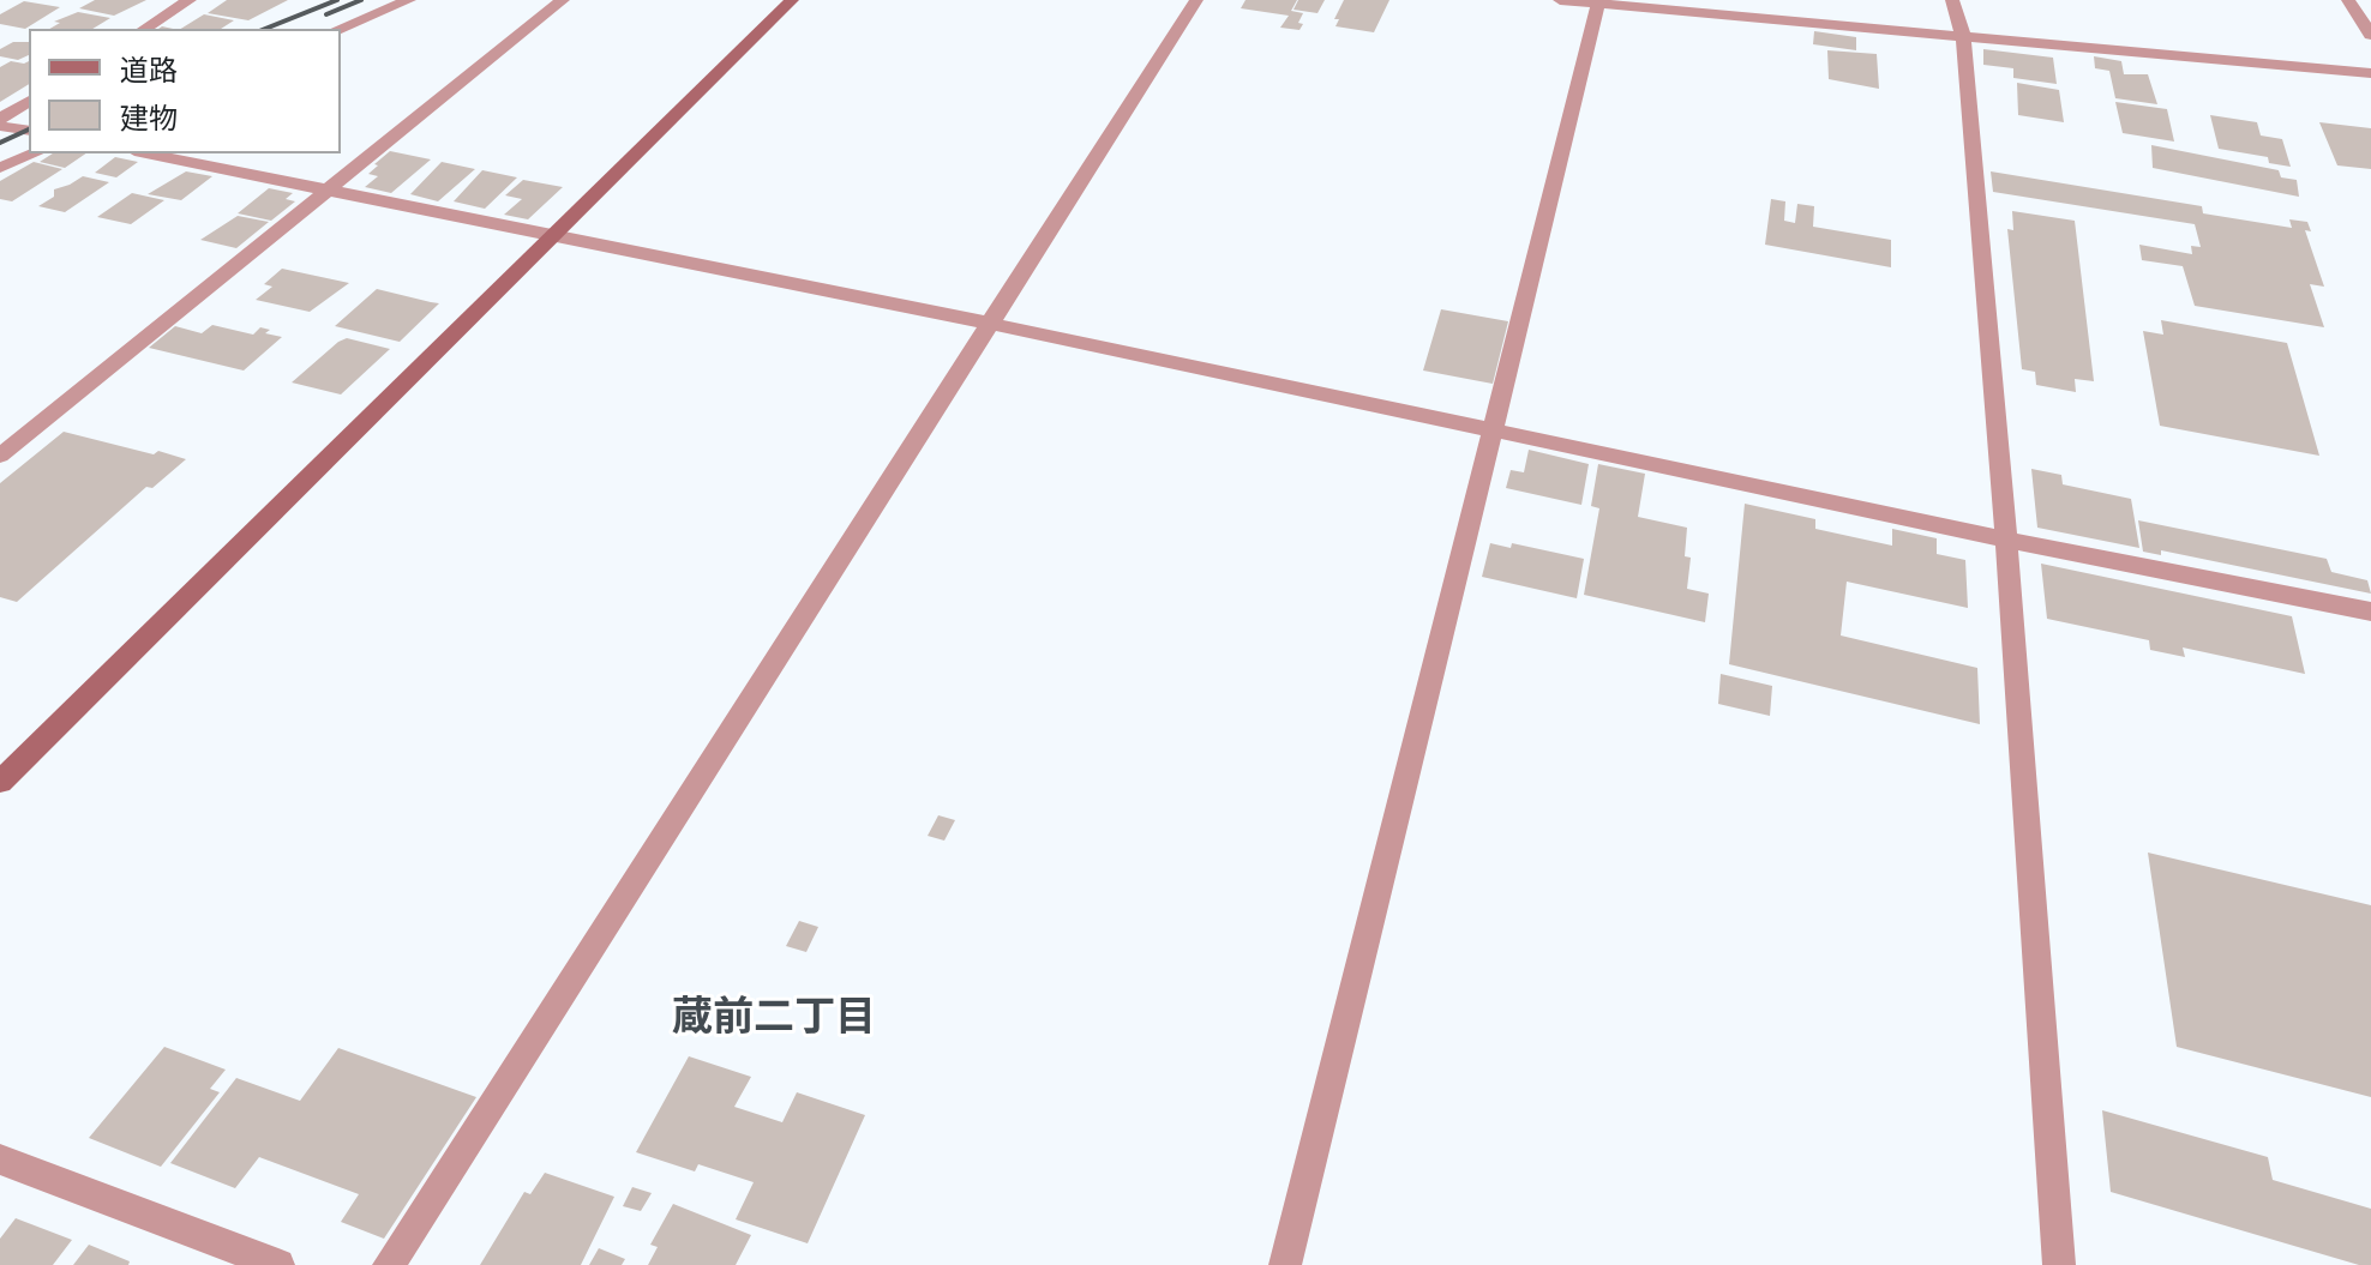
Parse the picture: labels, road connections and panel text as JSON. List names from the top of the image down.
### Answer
{
  "districts": ["蔵前二丁目"],
  "legend": ["道路", "建物"]
}
